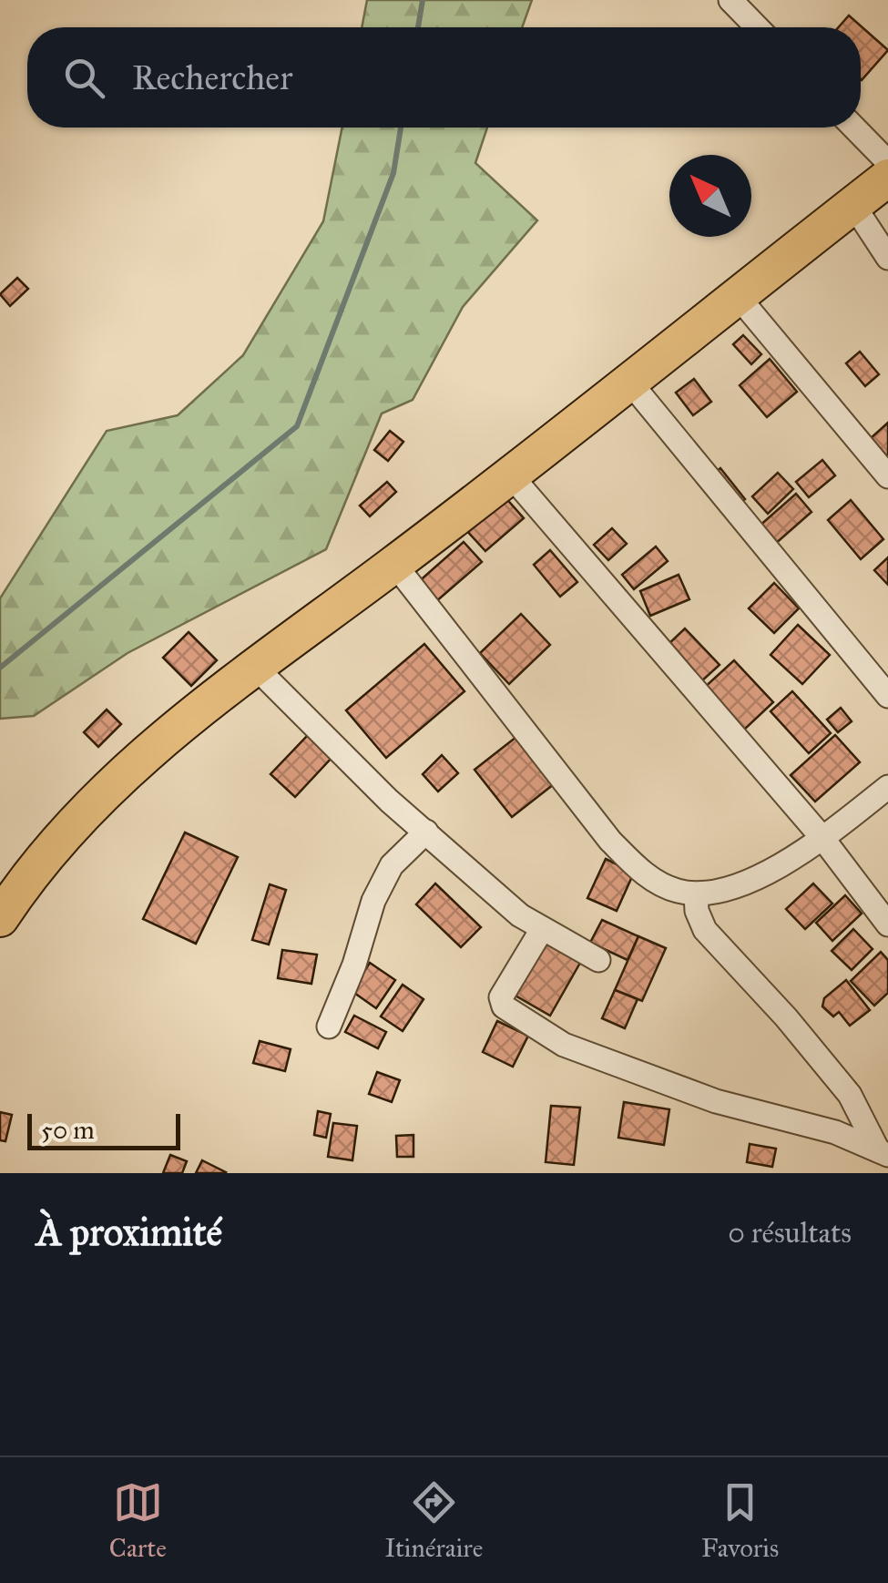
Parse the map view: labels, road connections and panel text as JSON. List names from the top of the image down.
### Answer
{
  "scale_bar": "50 m",
  "north": "top left",
  "page": {
    "search": "Rechercher",
    "scale": "50 m",
    "heading": ["À proximité", "0 résultats"],
    "nav": ["Carte", "Itinéraire", "Favoris"]
  }
}
